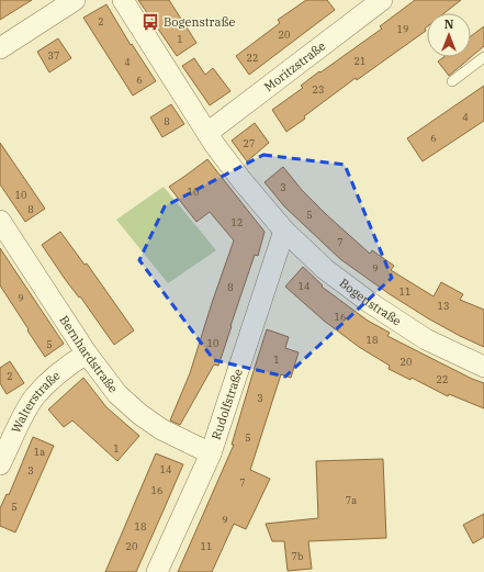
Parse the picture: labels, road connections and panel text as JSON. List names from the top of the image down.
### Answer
{
  "streets": {
    "street": [
      "Moritzstraße",
      "Bogenstraße",
      "Bernhardstraße",
      "Walterstraße",
      "Rudolfstraße"
    ]
  },
  "crossings": [
    ["Moritzstraße", "Bogenstraße"],
    ["Bogenstraße", "Rudolfstraße"],
    ["Bernhardstraße", "Walterstraße"],
    ["Bernhardstraße", "Rudolfstraße"]
  ],
  "places": {
    "bus stop": ["Bogenstraße"]
  },
  "house_numbers": [
    "2",
    "19",
    "20",
    "1",
    "37",
    "22",
    "21",
    "4",
    "6",
    "23",
    "4",
    "8",
    "6",
    "27",
    "3",
    "10",
    "10",
    "8",
    "5",
    "12",
    "7",
    "9",
    "14",
    "8",
    "11",
    "9",
    "13",
    "16",
    "18",
    "10",
    "5",
    "1",
    "20",
    "2",
    "22",
    "3",
    "5",
    "1",
    "1a",
    "14",
    "3",
    "7",
    "16",
    "7a",
    "5",
    "9",
    "18",
    "20",
    "11",
    "7b"
  ],
  "north": "top"
}
